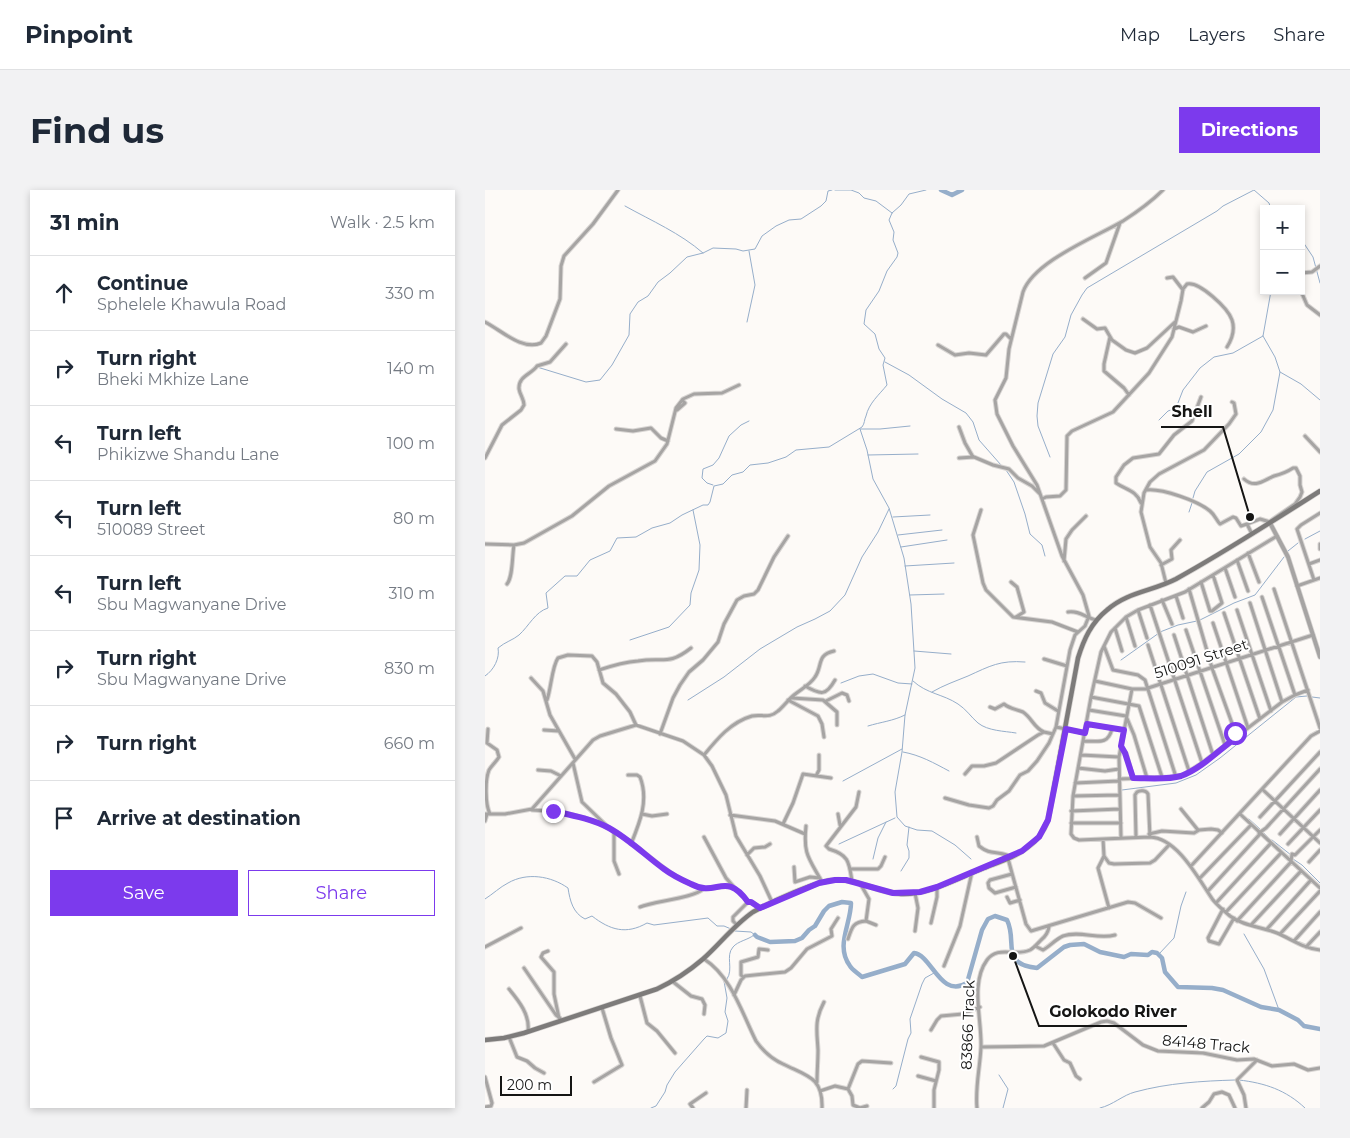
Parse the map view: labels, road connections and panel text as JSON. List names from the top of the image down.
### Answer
{
  "streets": {
    "street": ["510091 Street", "83866 Track", "84148 Track"]
  },
  "crossings": [
    ["83866 Track", "84148 Track"]
  ],
  "places": ["Shell", "Golokodo River"],
  "scale_bar": "200 m",
  "page": {
    "header": "Pinpoint",
    "nav": ["Map", "Layers", "Share"],
    "buttons": [
      "Directions",
      ["Save", "Share"]
    ],
    "title": "Find us",
    "heading": ["31 min", "Walk · 2.5 km"],
    "map_buttons": ["+", "−"],
    "list": [
      ["Continue", "Sphelele Khawula Road", "330 m"],
      ["Turn right", "Bheki Mkhize Lane", "140 m"],
      ["Turn left", "Phikizwe Shandu Lane", "100 m"],
      ["Turn left", "510089 Street", "80 m"],
      ["Turn left", "Sbu Magwanyane Drive", "310 m"],
      ["Turn right", "Sbu Magwanyane Drive", "830 m"],
      ["Turn right", "660 m"],
      "Arrive at destination"
    ],
    "scale": "200 m"
  }
}
